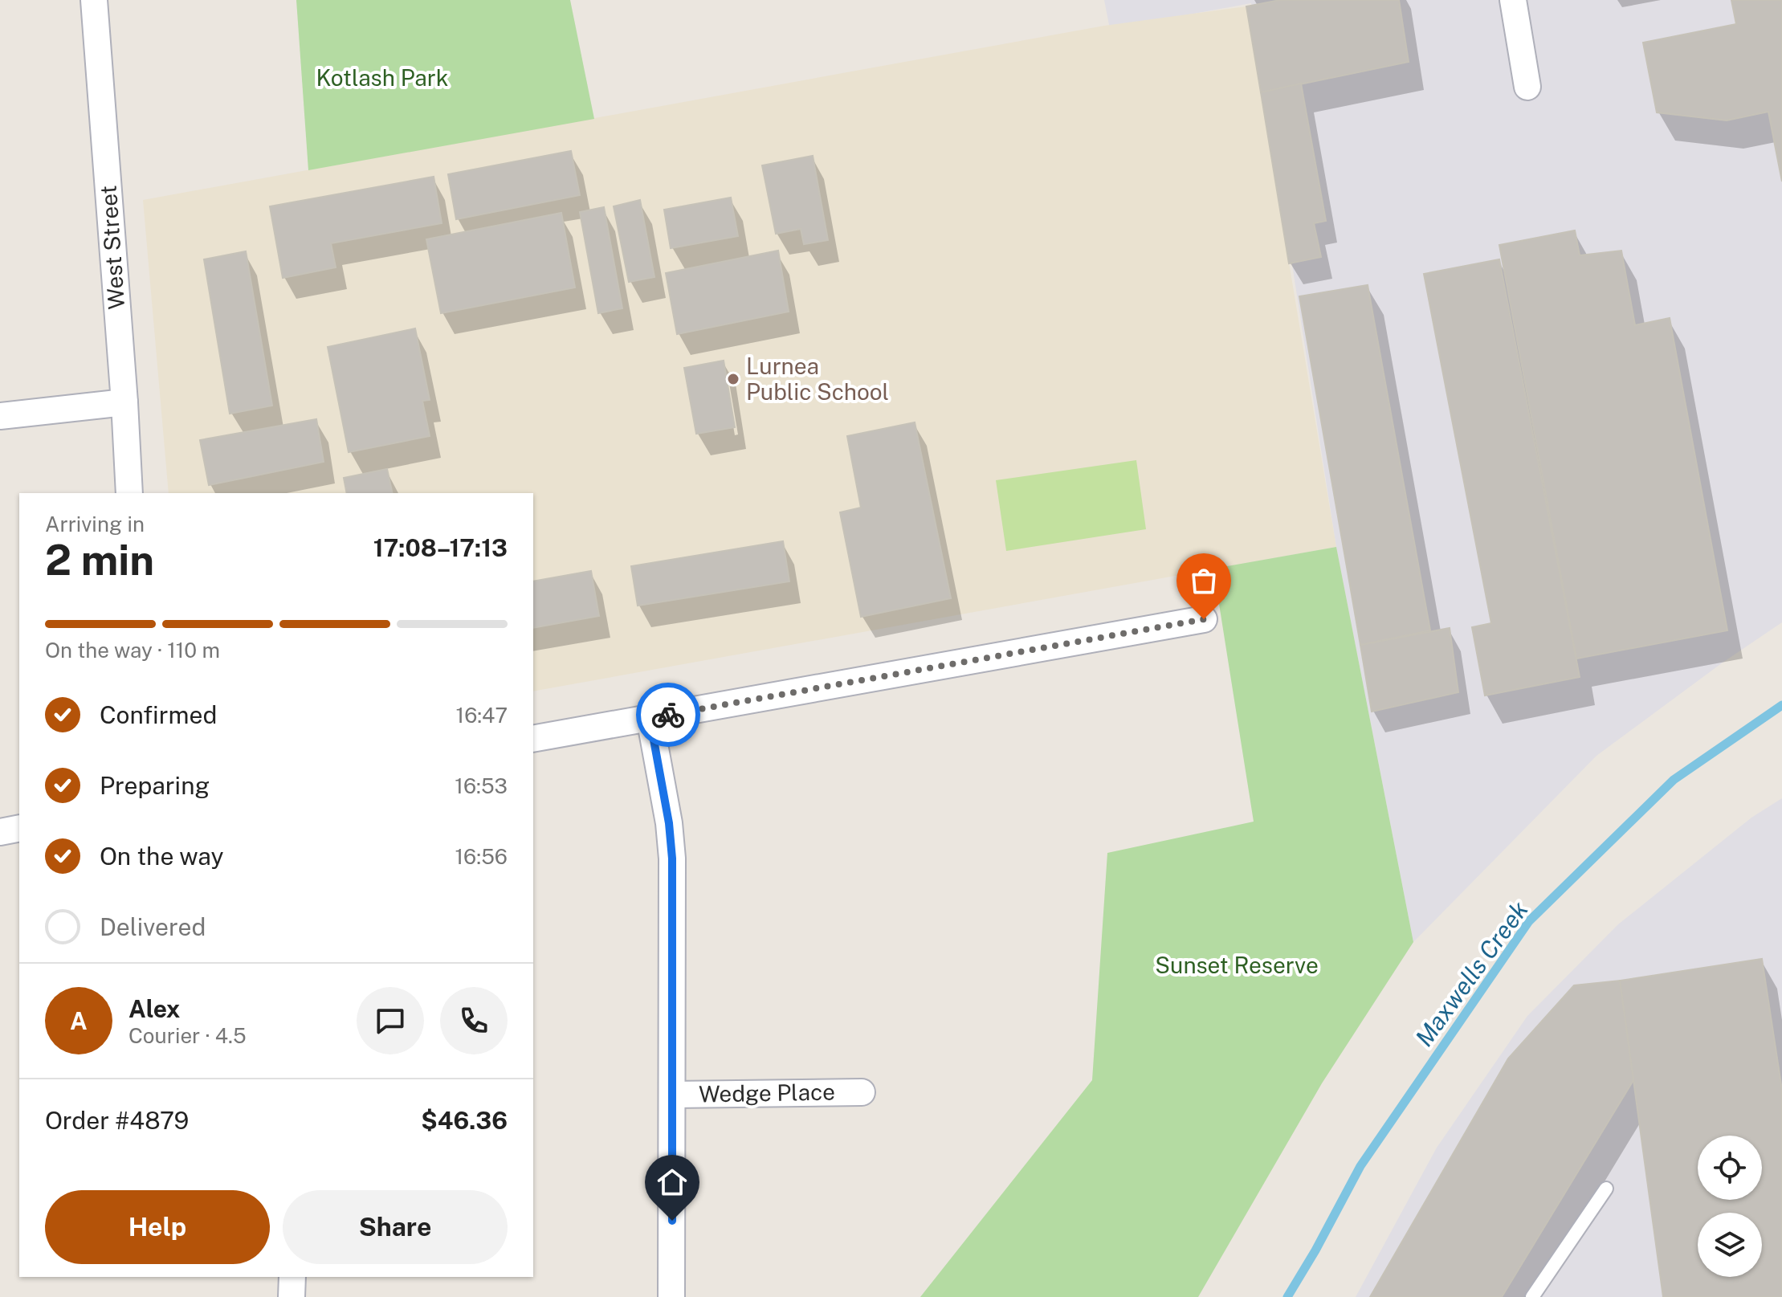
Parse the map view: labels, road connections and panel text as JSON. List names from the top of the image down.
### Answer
{
  "streets": {
    "street": ["West Street", "Wedge Place"]
  },
  "water": ["Maxwells Creek"],
  "parks": ["Kotlash Park", "Sunset Reserve"],
  "places": ["Lurnea Public School"],
  "page": {
    "heading": ["2 min", "Arriving in", "17:08–17:13"],
    "panel": [
      "Alex",
      "Courier · 4.5",
      "Order #4879",
      "$46.36"
    ],
    "bar": "On the way · 110 m",
    "list": [
      ["Confirmed", "16:47"],
      ["Preparing", "16:53"],
      ["On the way", "16:56"],
      "Delivered"
    ],
    "round": "A",
    "buttons": ["Help", "Share"]
  }
}
